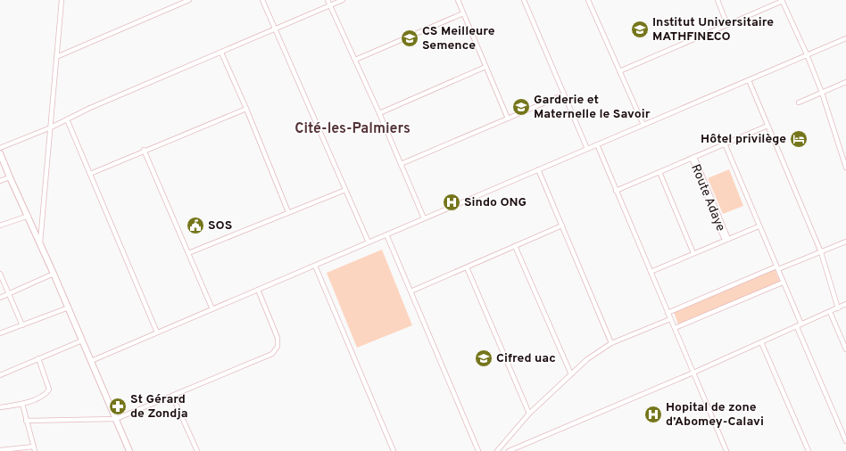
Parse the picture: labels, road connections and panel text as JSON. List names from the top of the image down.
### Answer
{
  "districts": ["Cité-les-Palmiers"],
  "places": {
    "school or university": [
      "Institut Universitaire MATHFINECO",
      "CS Meilleure Semence",
      "Garderie et Maternelle le Savoir",
      "Cifred uac"
    ],
    "hotel": ["Hôtel privilège"],
    "hospital": ["Sindo ONG", "Hopital de zone d’Abomey-Calavi"],
    "public building": ["SOS"],
    "pharmacy": ["St Gérard de Zondja"]
  }
}
